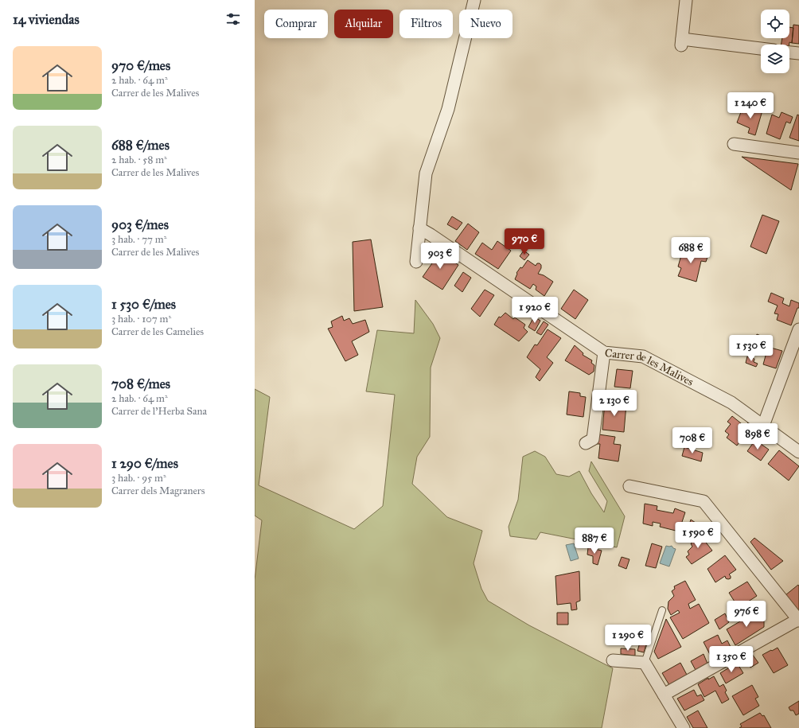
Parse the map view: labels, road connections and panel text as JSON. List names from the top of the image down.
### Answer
{
  "streets": {
    "street": ["Carrer de les Malives"]
  },
  "page": {
    "heading": "14 viviendas",
    "chip": [
      "Comprar",
      "Alquilar",
      "Filtros",
      "Nuevo"
    ],
    "list": [
      {
        "name": "970 €/mes",
        "note": "2 hab. · 64 m² · Carrer de les Malives"
      },
      {
        "name": "688 €/mes",
        "note": "2 hab. · 58 m² · Carrer de les Malives"
      },
      {
        "name": "903 €/mes",
        "note": "3 hab. · 77 m² · Carrer de les Malives"
      },
      {
        "name": "1 530 €/mes",
        "note": "3 hab. · 107 m² · Carrer de les Camelies"
      },
      {
        "name": "708 €/mes",
        "note": "2 hab. · 64 m² · Carrer de l'Herba Sana"
      },
      {
        "name": "1 290 €/mes",
        "note": "3 hab. · 95 m² · Carrer dels Magraners"
      }
    ],
    "price": [
      "1 240 €",
      "970 €",
      "688 €",
      "903 €",
      "1 920 €",
      "1 530 €",
      "2 130 €",
      "898 €",
      "708 €",
      "1 590 €",
      "887 €",
      "976 €",
      "1 290 €",
      "1 350 €"
    ]
  }
}
